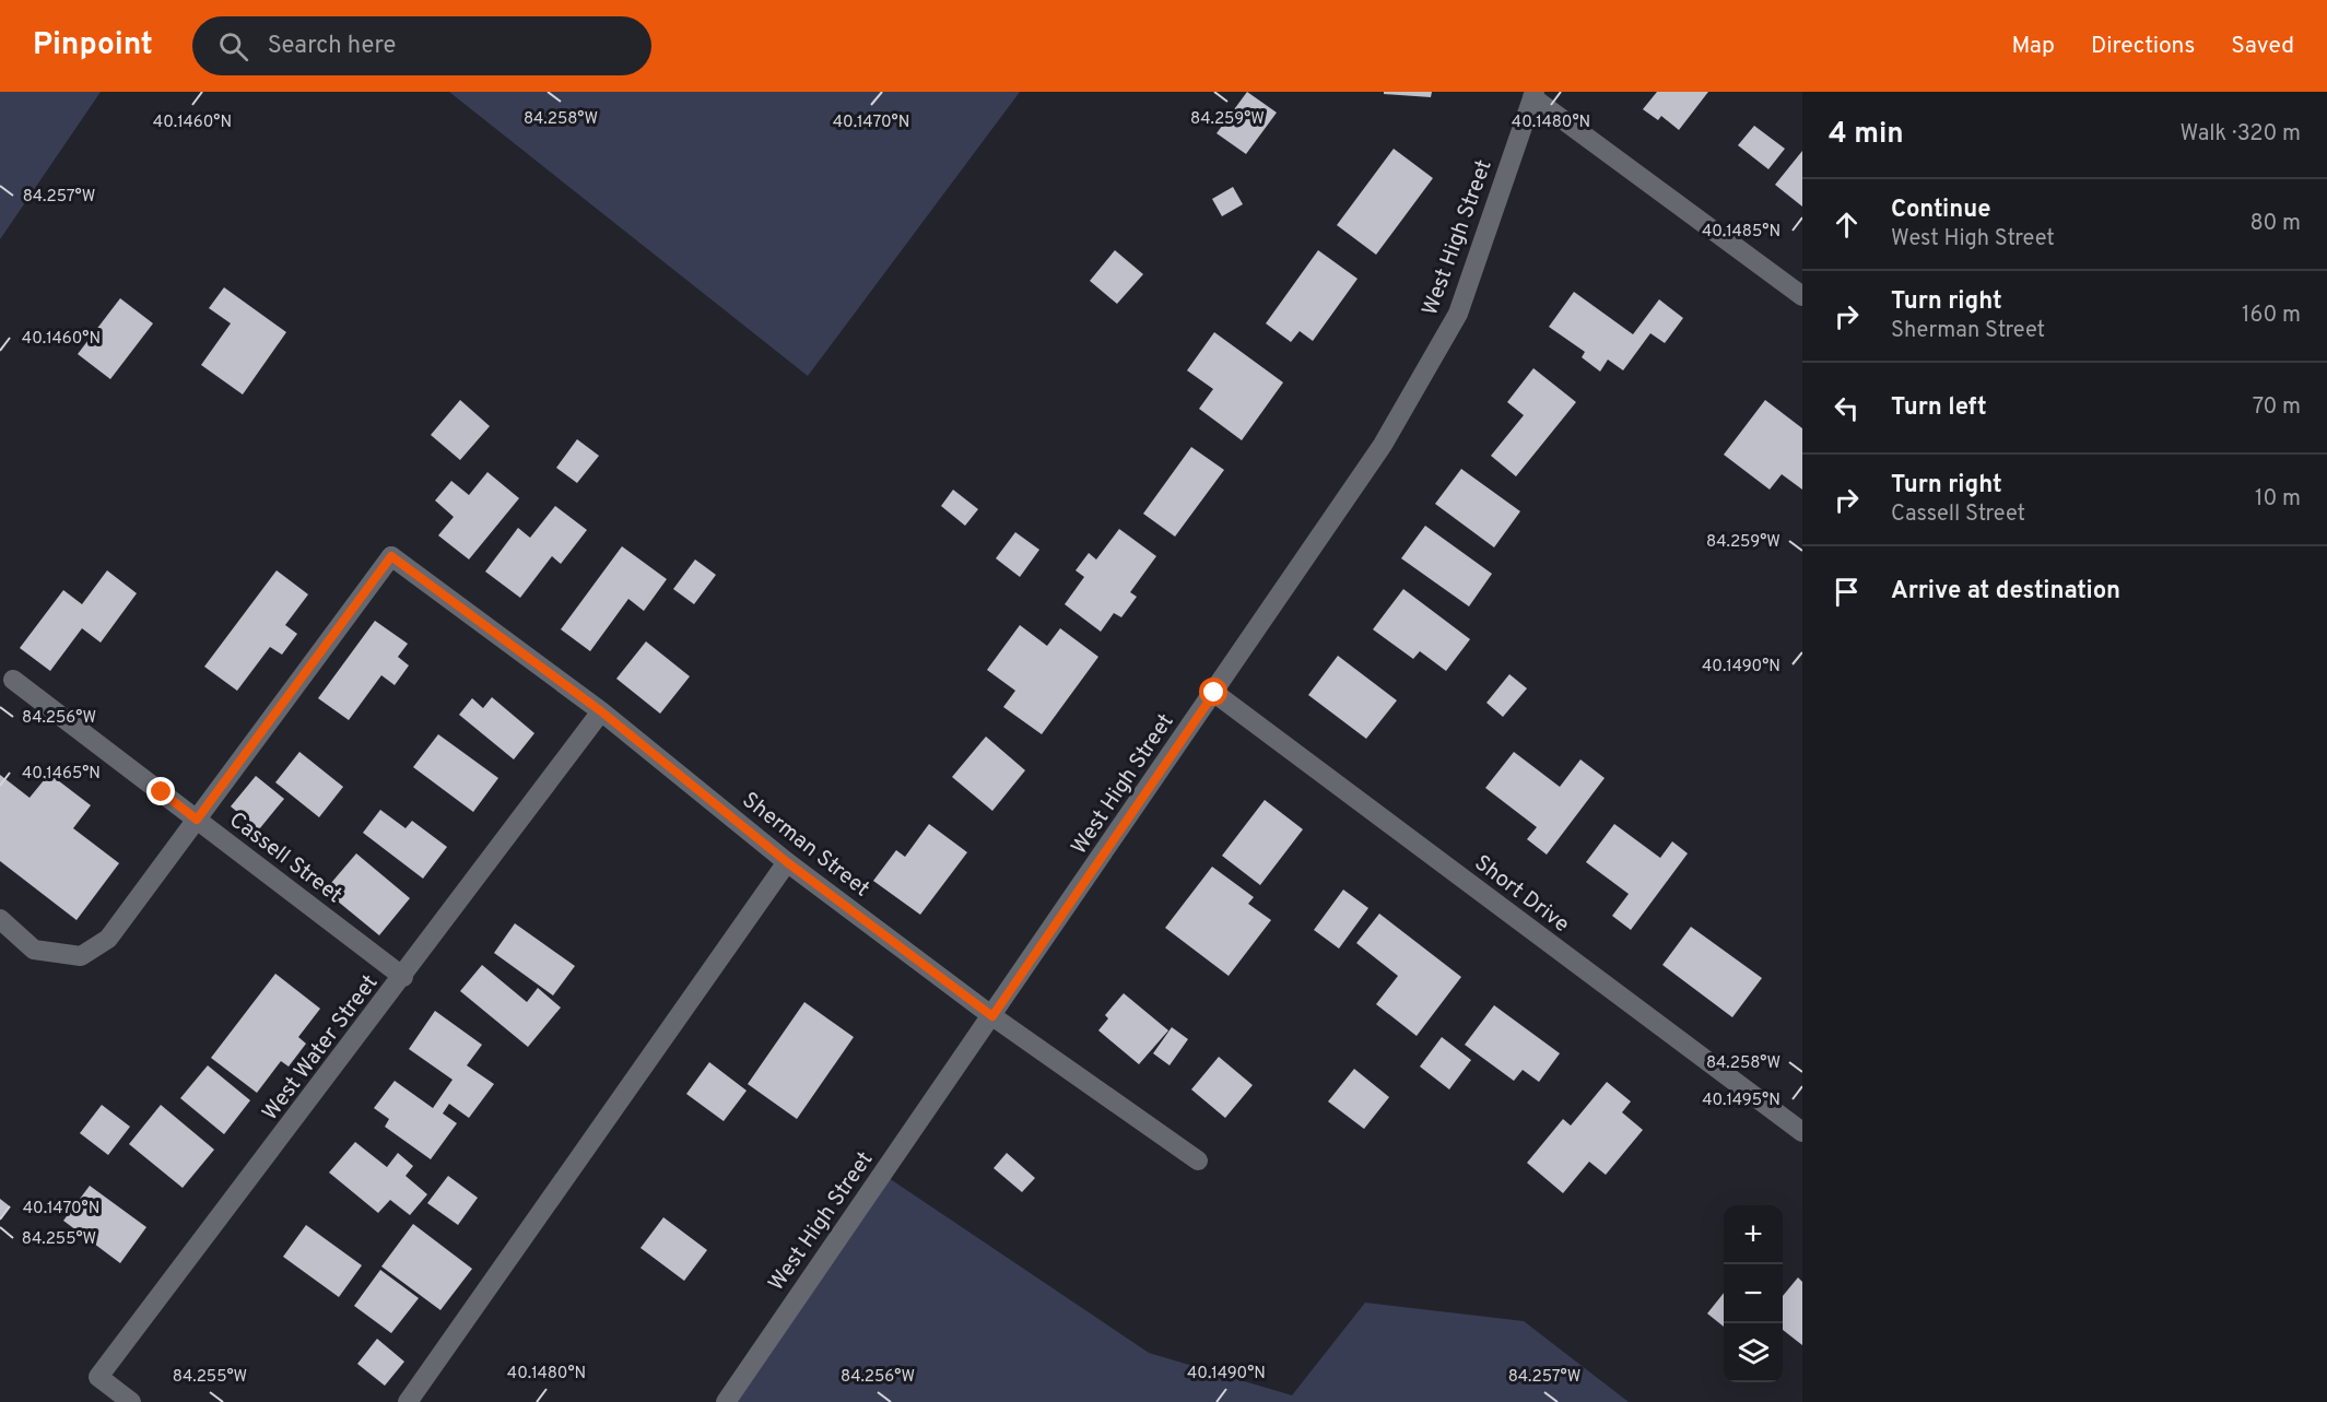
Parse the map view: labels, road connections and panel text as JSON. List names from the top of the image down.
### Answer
{
  "streets": {
    "street": [
      "West High Street",
      "Sherman Street",
      "Cassell Street",
      "Short Drive",
      "West Water Street"
    ]
  },
  "crossings": [
    ["West High Street", "Sherman Street"],
    ["West High Street", "Short Drive"],
    ["Sherman Street", "Cassell Street"],
    ["Sherman Street", "West Water Street"],
    ["Cassell Street", "West Water Street"]
  ],
  "page": {
    "header": "Pinpoint",
    "search": "Search here",
    "nav": ["Map", "Directions", "Saved"],
    "heading": ["4 min", "Walk · 320 m"],
    "list": [
      ["Continue", "West High Street", "80 m"],
      ["Turn right", "Sherman Street", "160 m"],
      ["Turn left", "70 m"],
      ["Turn right", "Cassell Street", "10 m"],
      "Arrive at destination"
    ],
    "map_buttons": ["+", "−"]
  },
  "coordinates": [
    "84.258°W",
    "84.259°W",
    "40.1470°N",
    "40.1460°N",
    "40.1480°N",
    "84.257°W",
    "40.1485°N",
    "40.1490°N",
    "84.256°W",
    "40.1465°N",
    "40.1495°N",
    "84.255°W"
  ]
}
